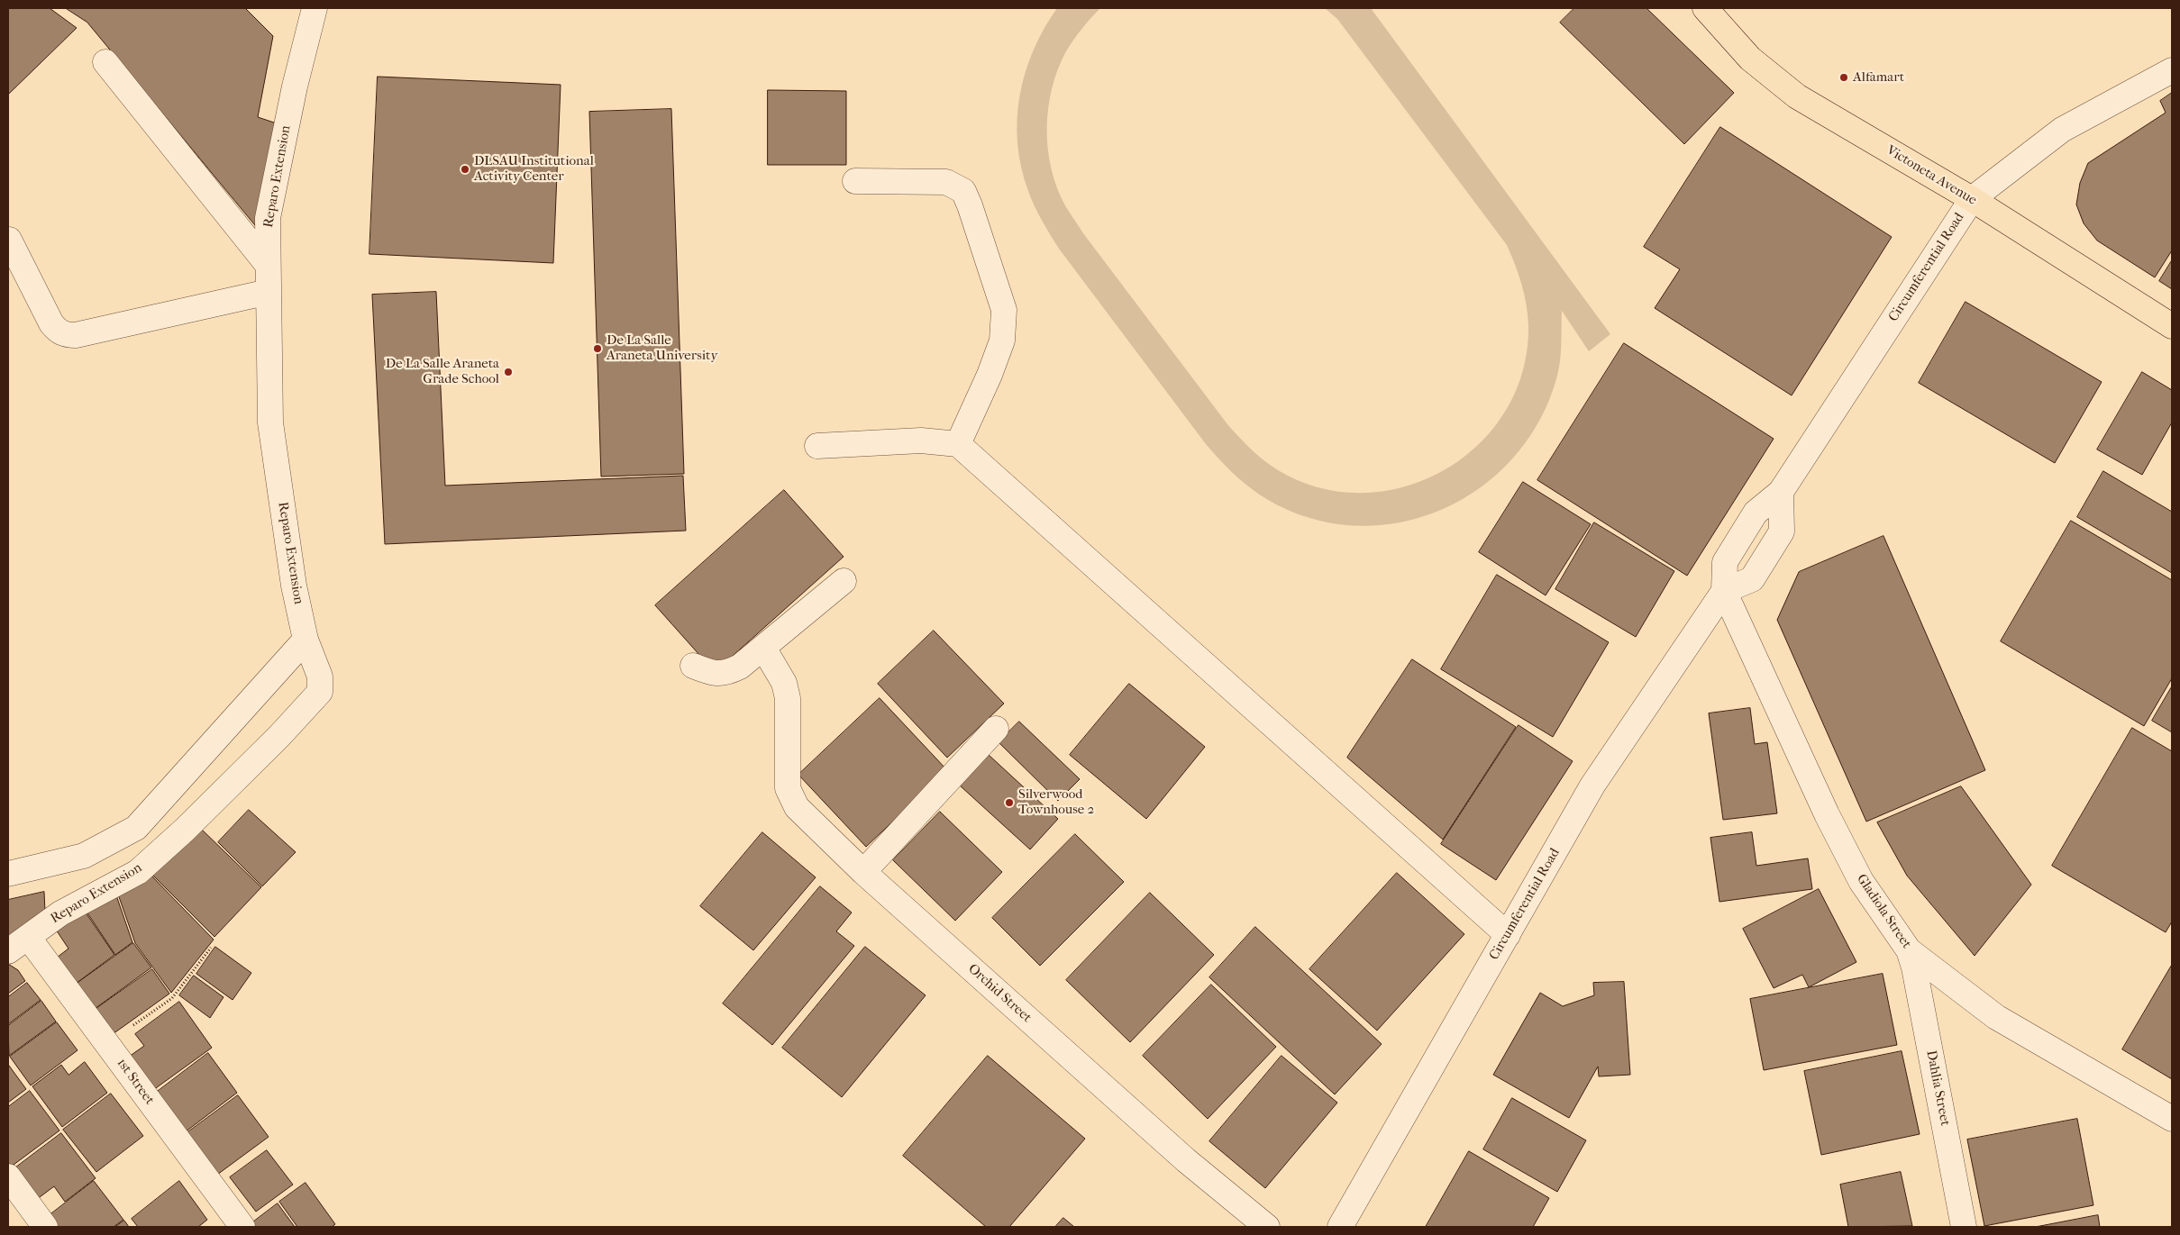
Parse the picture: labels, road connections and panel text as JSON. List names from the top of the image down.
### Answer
{
  "streets": {
    "main road": ["Victoneta Avenue"],
    "street": [
      "Reparo Extension",
      "Circumferential Road",
      "Gladiola Street",
      "Orchid Street",
      "1st Street",
      "Dahlia Street"
    ]
  },
  "crossings": [
    ["Victoneta Avenue", "Circumferential Road"],
    ["Reparo Extension", "1st Street"],
    ["Circumferential Road", "Gladiola Street"],
    ["Gladiola Street", "Dahlia Street"]
  ],
  "places": [
    "Alfamart",
    "DLSAU Institutional Activity Center",
    "De La Salle Araneta University",
    "De La Salle Araneta Grade School",
    "Silverwood Townhouse 2"
  ]
}
